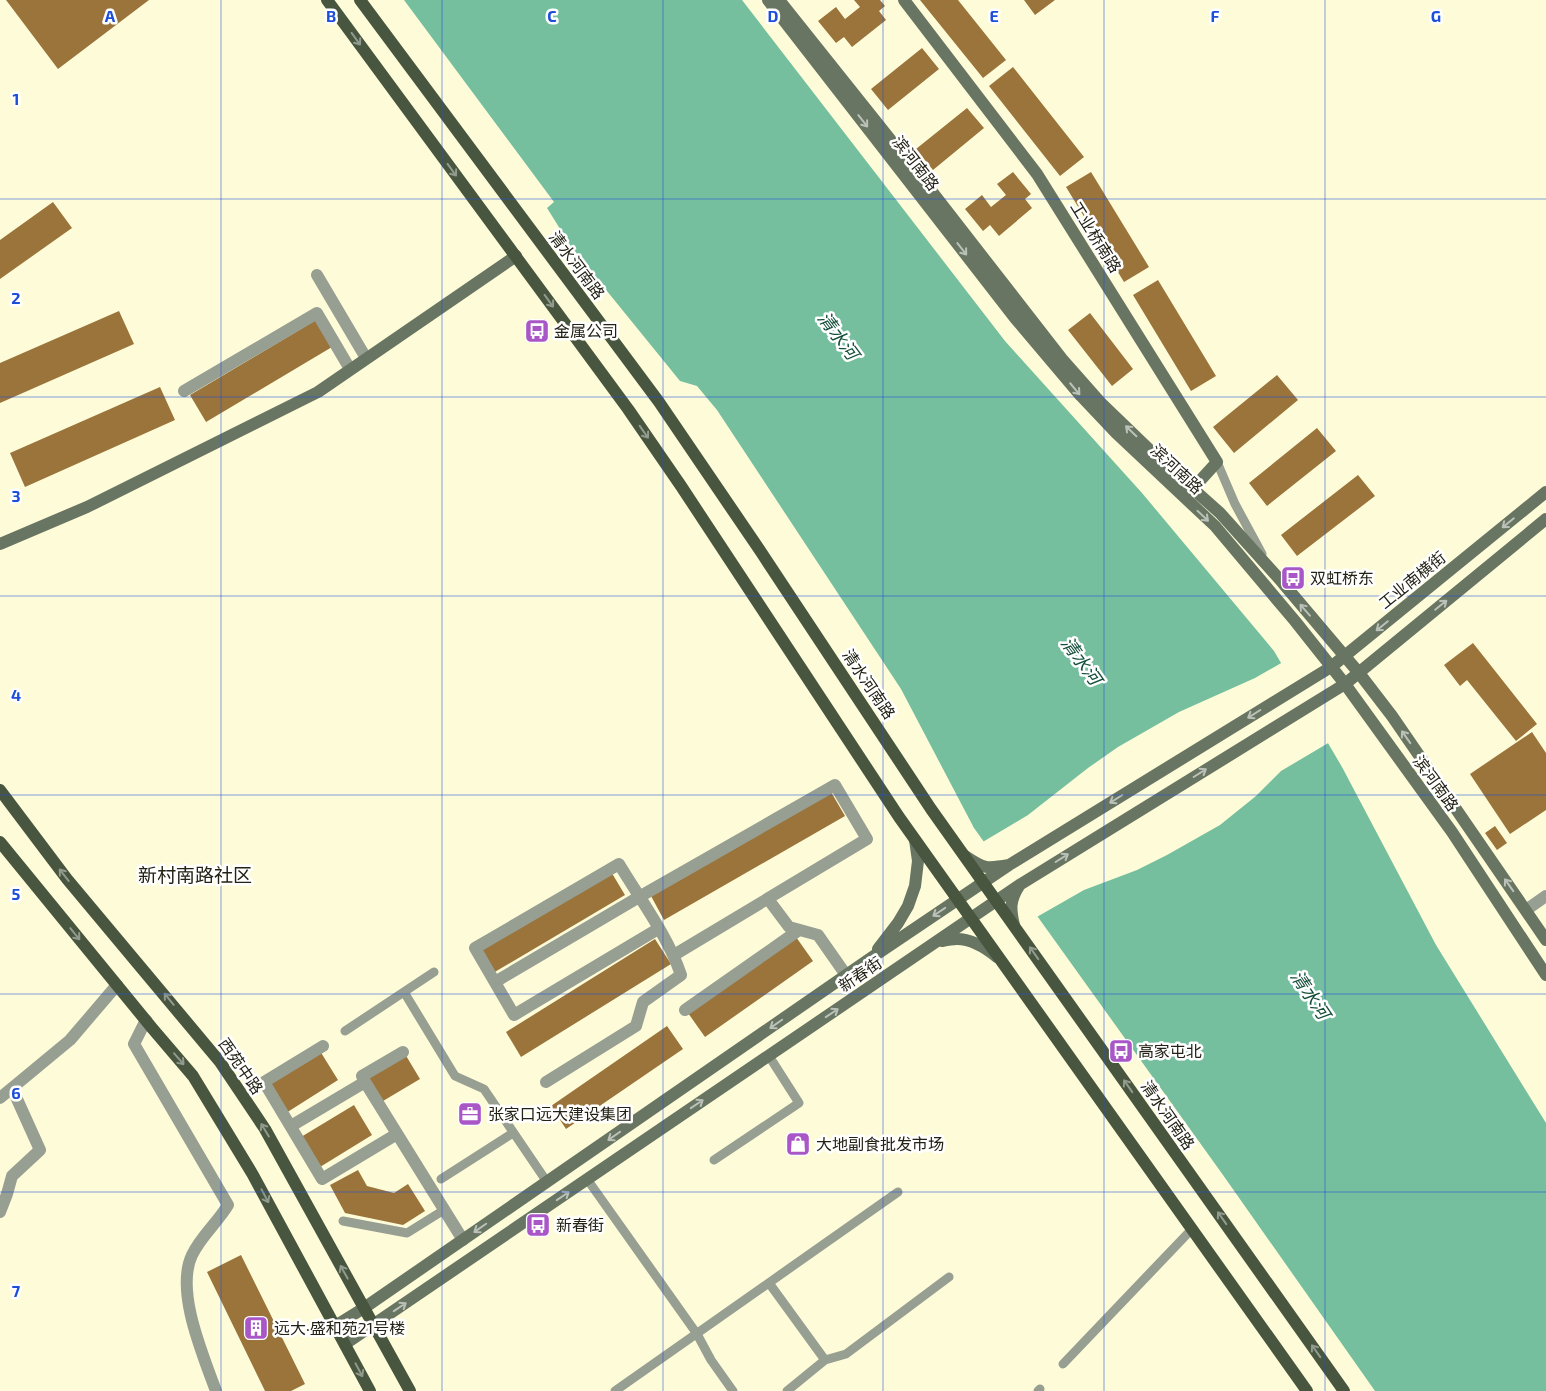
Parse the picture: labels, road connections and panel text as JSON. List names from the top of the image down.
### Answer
{
  "streets": {
    "main road": [
      "滨河南路",
      "工业桥南路",
      "清水河南路",
      "工业南横街",
      "新春街",
      "西苑中路"
    ]
  },
  "crossings": [
    ["滨河南路", "工业南横街"],
    ["滨河南路", "新春街"],
    ["清水河南路", "新春街"],
    ["工业南横街", "新春街"],
    ["新春街", "西苑中路"]
  ],
  "districts": ["新村南路社区"],
  "water": ["清水河"],
  "places": {
    "bus stop": [
      "金属公司",
      "双虹桥东",
      "高家屯北",
      "新春街"
    ],
    "office": ["张家口远大建设集团"],
    "shop": ["大地副食批发市场"],
    "building": ["远大·盛和苑21号楼"]
  },
  "grid": {
    "columns": [
      "A",
      "B",
      "C",
      "D",
      "E",
      "F",
      "G"
    ],
    "rows": [
      "1",
      "2",
      "3",
      "4",
      "5",
      "6",
      "7"
    ]
  }
}
